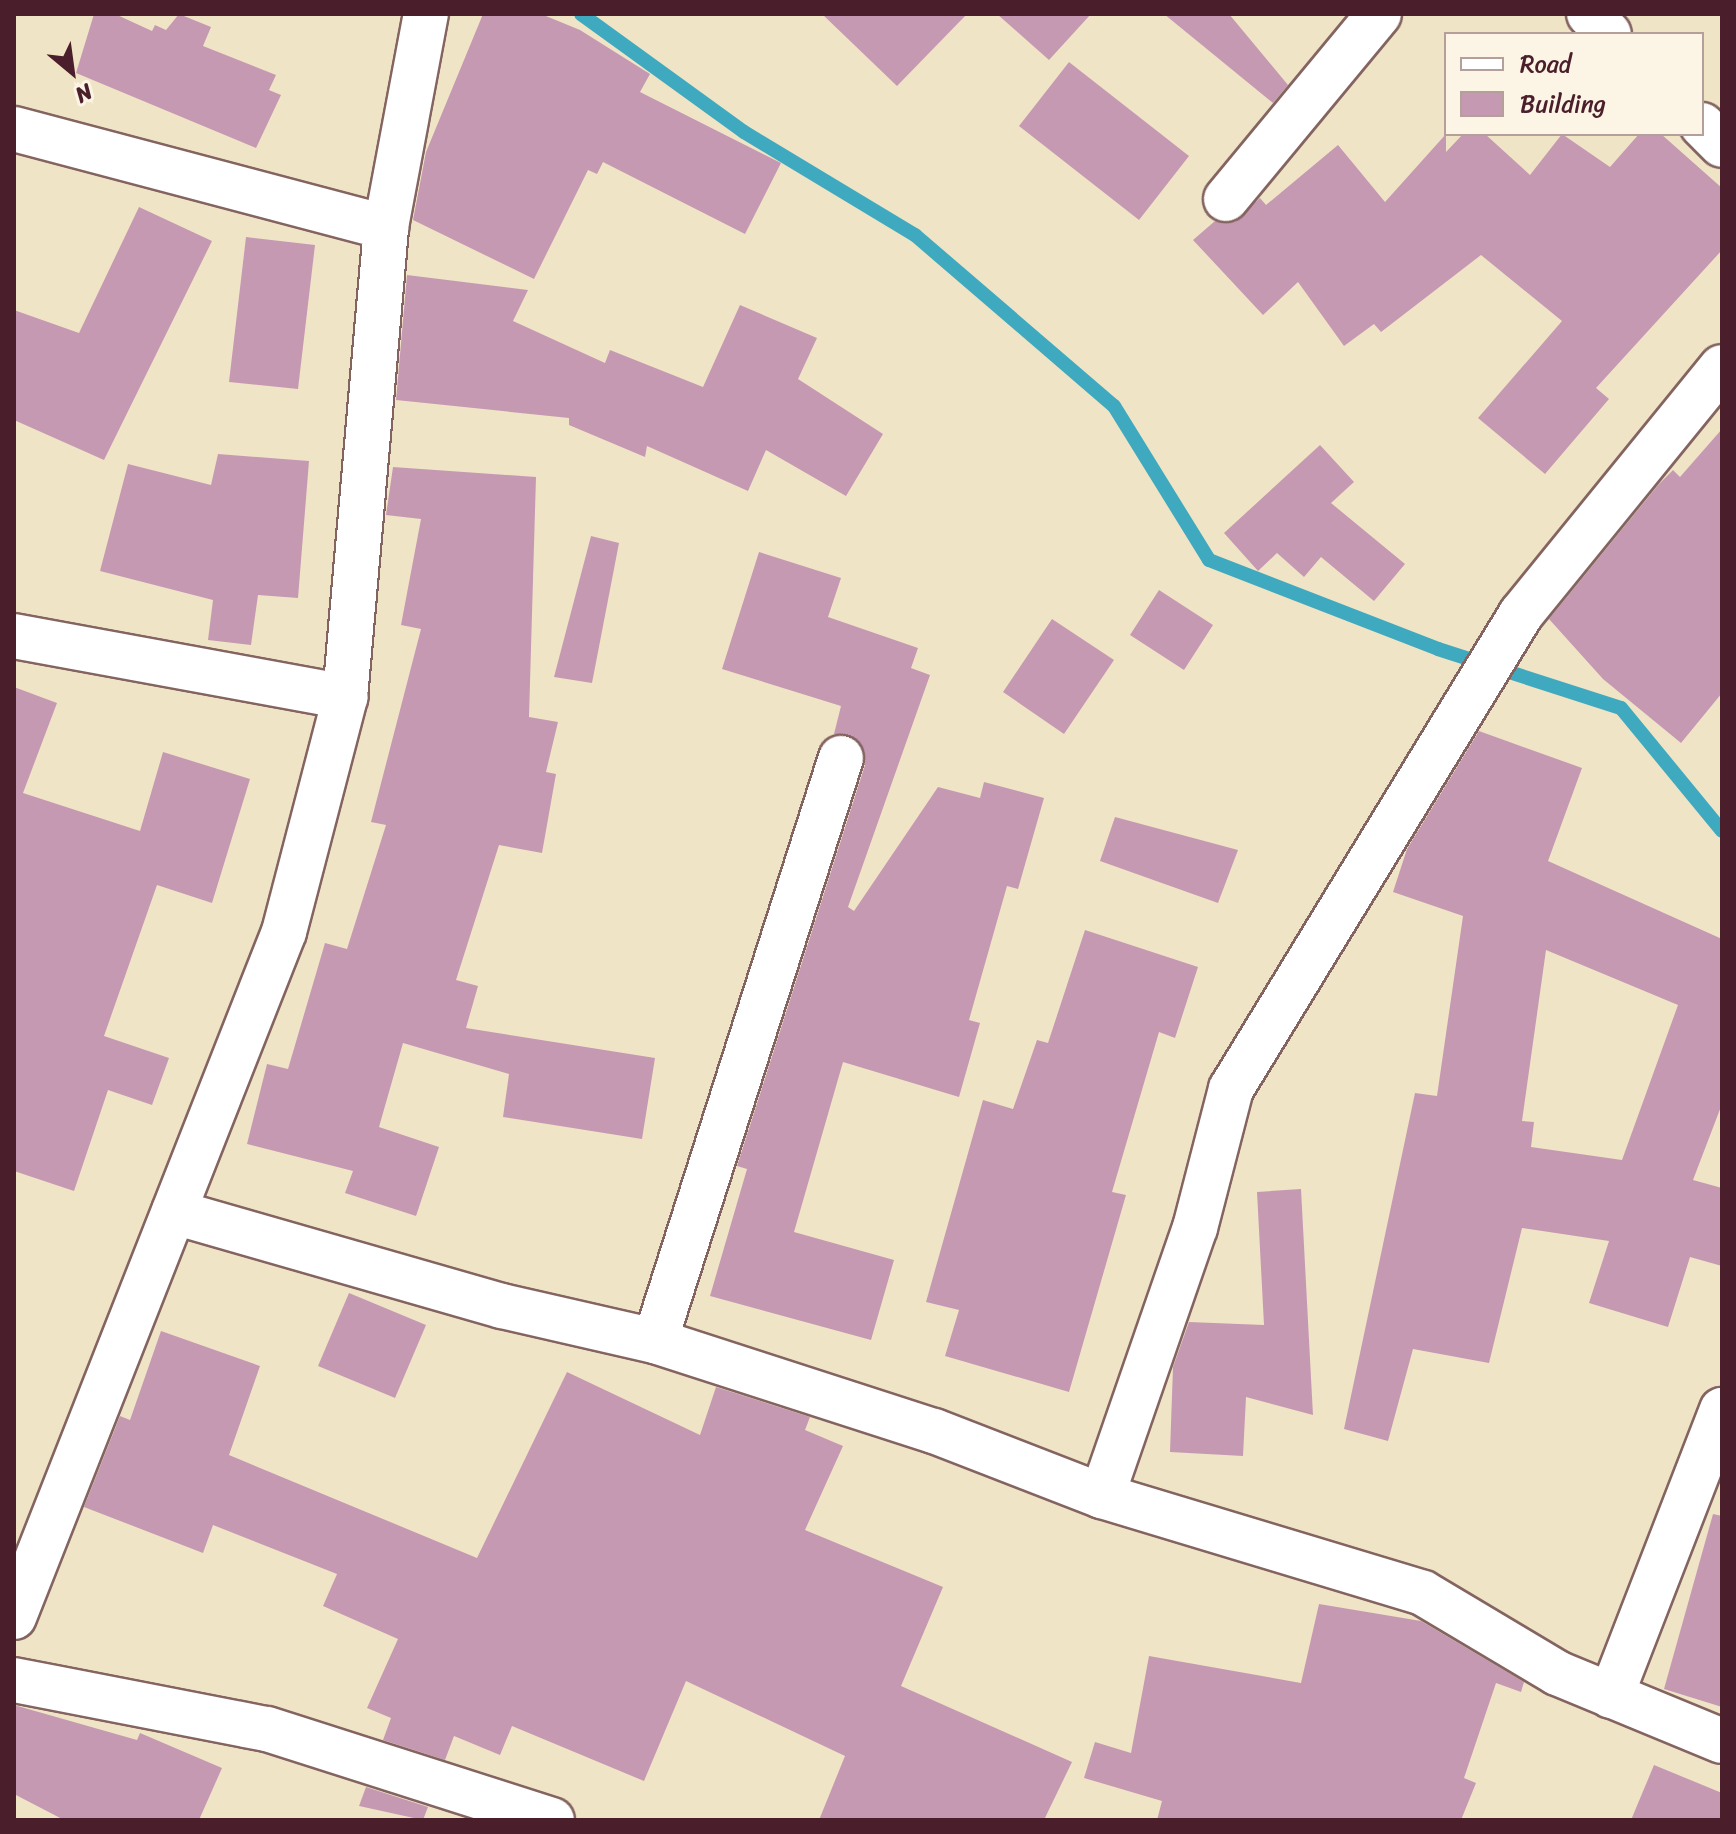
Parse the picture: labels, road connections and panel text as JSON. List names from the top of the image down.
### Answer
{
  "legend": ["Road", "Building"],
  "north": "bottom right"
}
